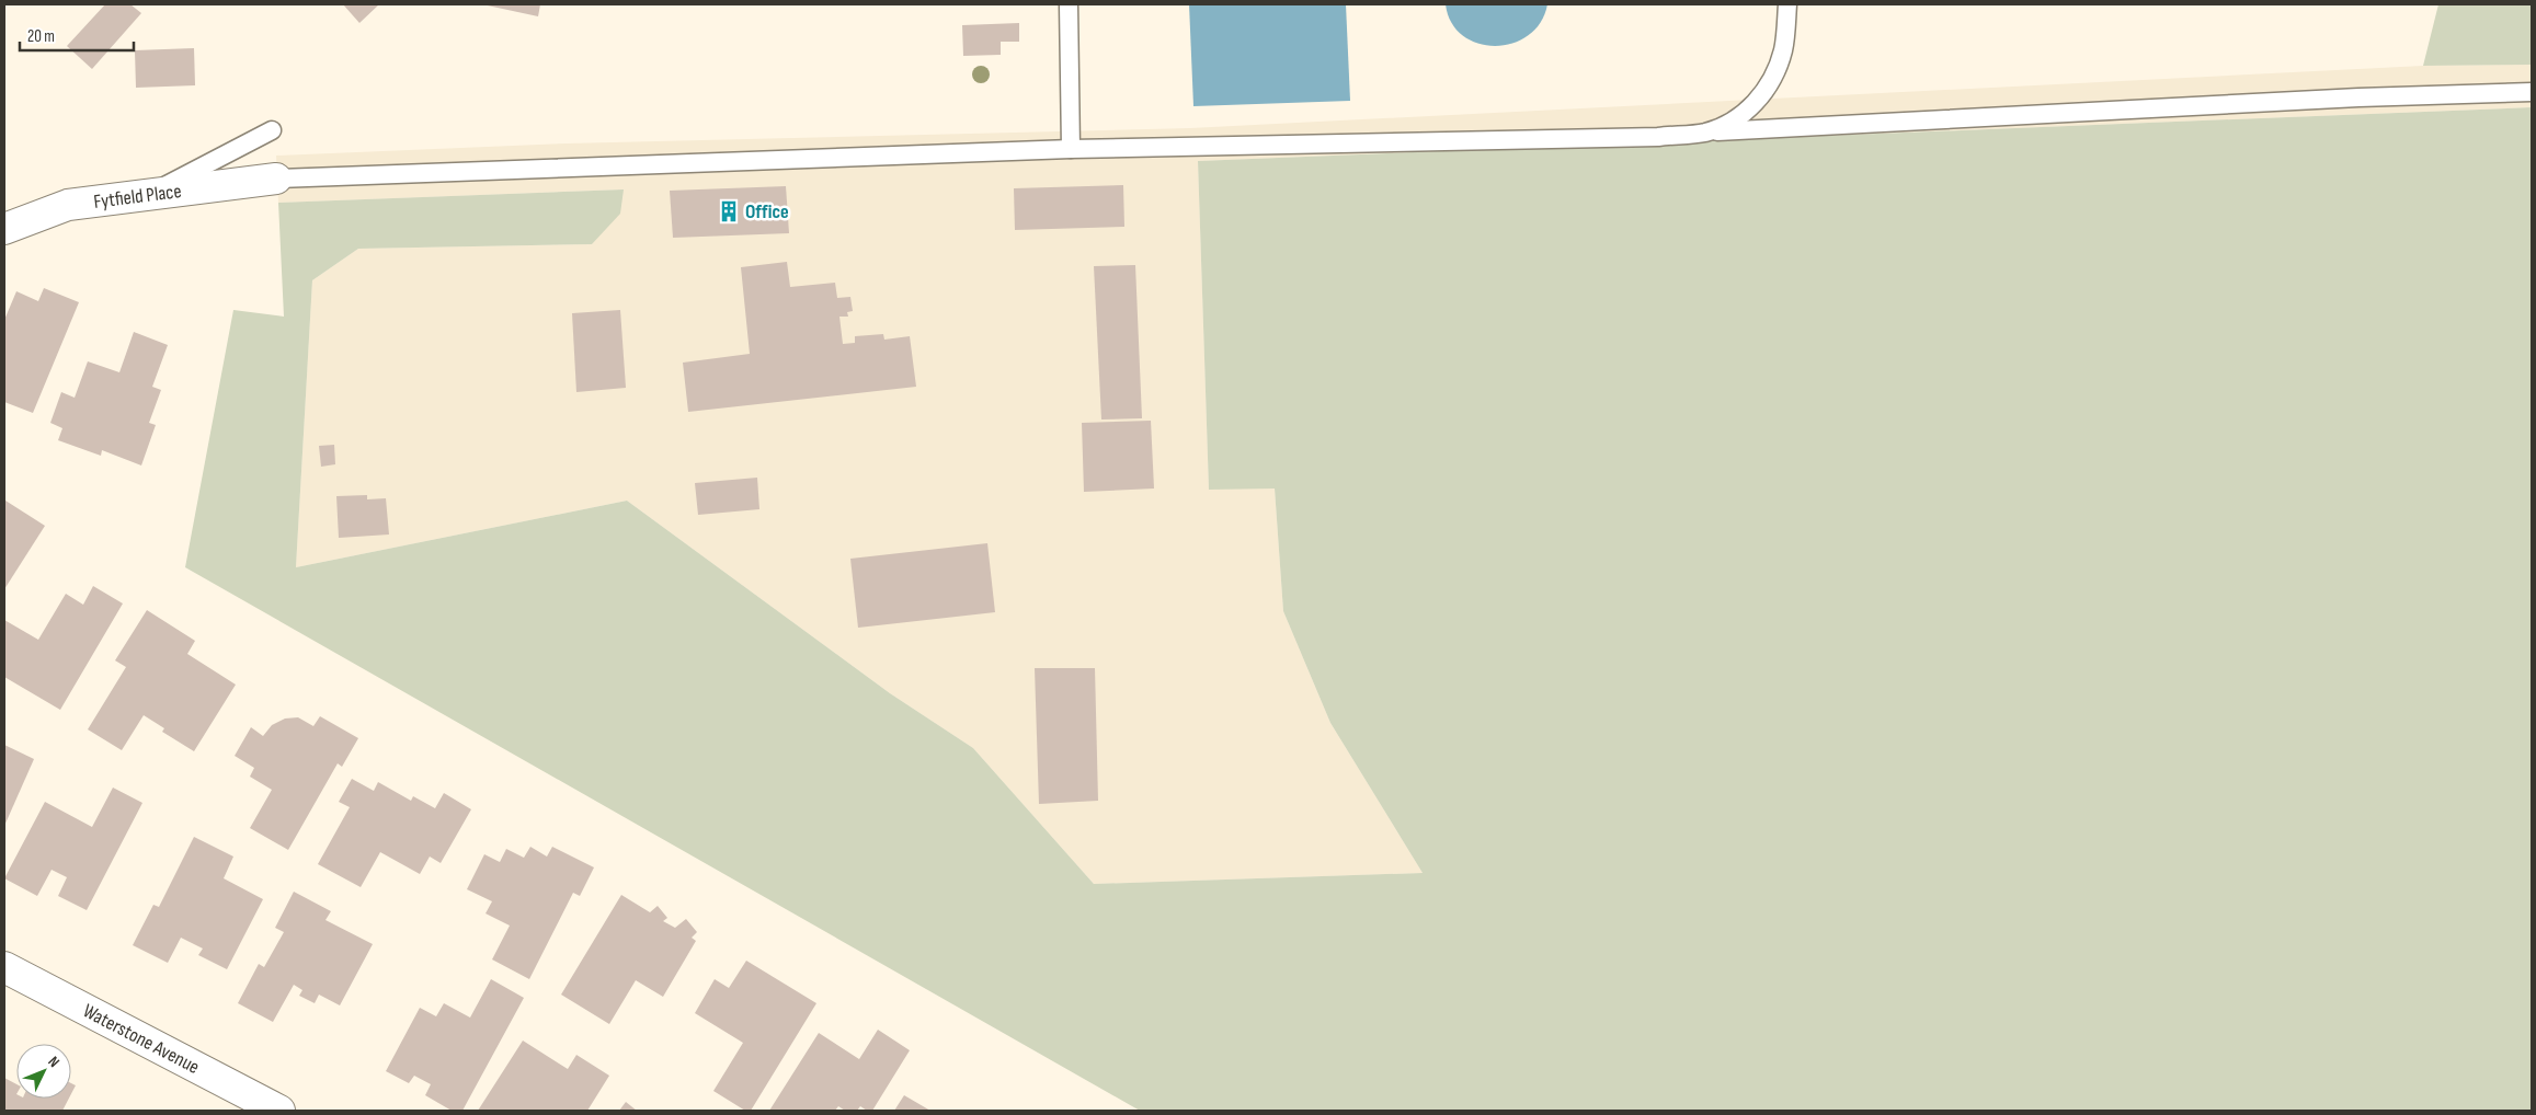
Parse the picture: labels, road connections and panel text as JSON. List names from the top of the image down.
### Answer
{
  "streets": {
    "street": ["Fytfield Place", "Waterstone Avenue"]
  },
  "places": {
    "building": ["Office"]
  },
  "scale_bar": "20 m",
  "north": "top right"
}
